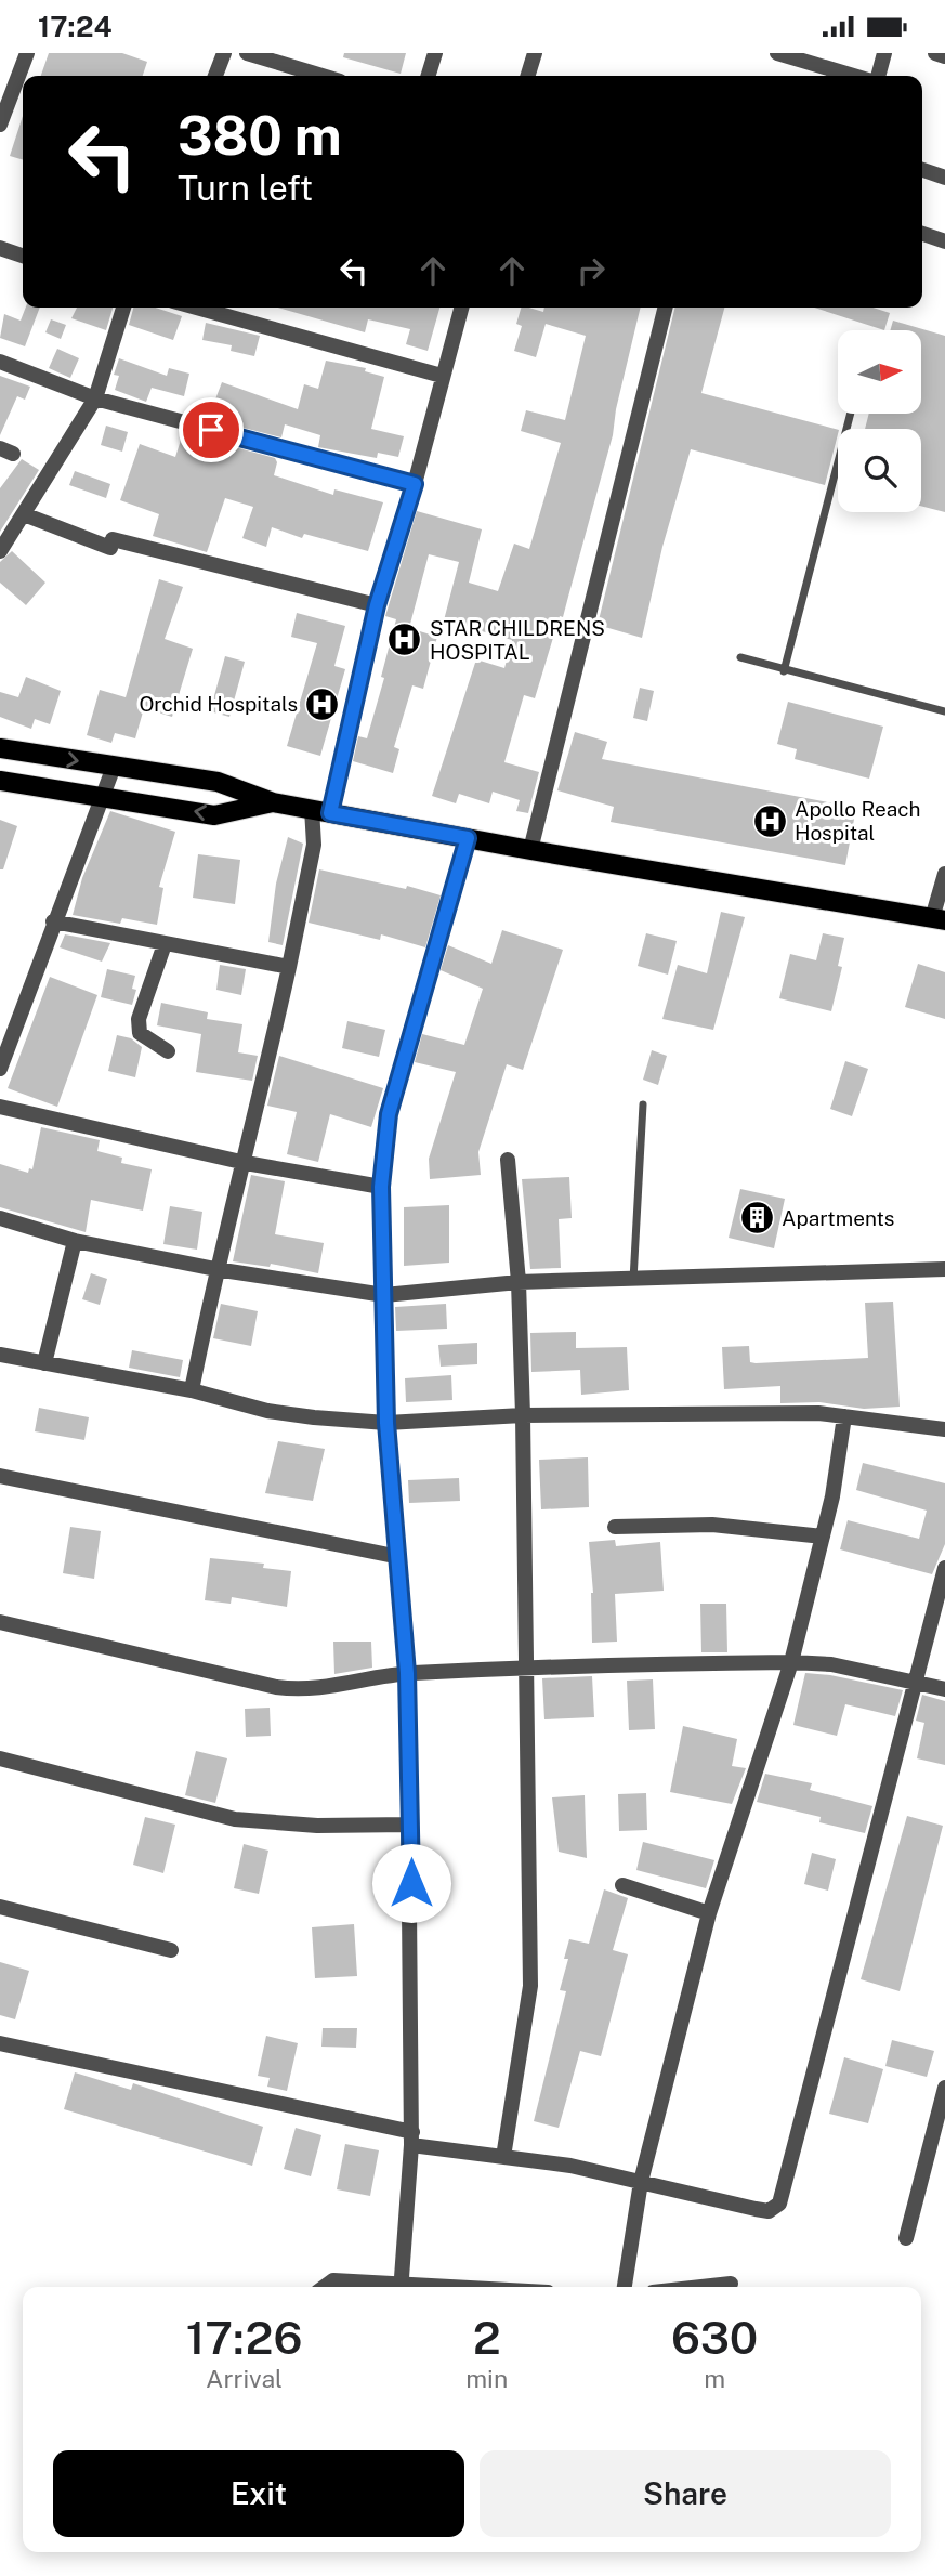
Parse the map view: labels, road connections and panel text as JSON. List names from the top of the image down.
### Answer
{
  "places": {
    "hospital": ["STAR CHILDRENS HOSPITAL", "Orchid Hospitals", "Apollo Reach Hospital"],
    "building": ["Apartments"]
  },
  "north": "right",
  "page": {
    "status": "17:24",
    "turn": ["380 m", "Turn left"],
    "eta": [
      "17:26",
      "Arrival",
      "2",
      "min",
      "630",
      "m"
    ],
    "buttons": ["Exit", "Share"]
  }
}
